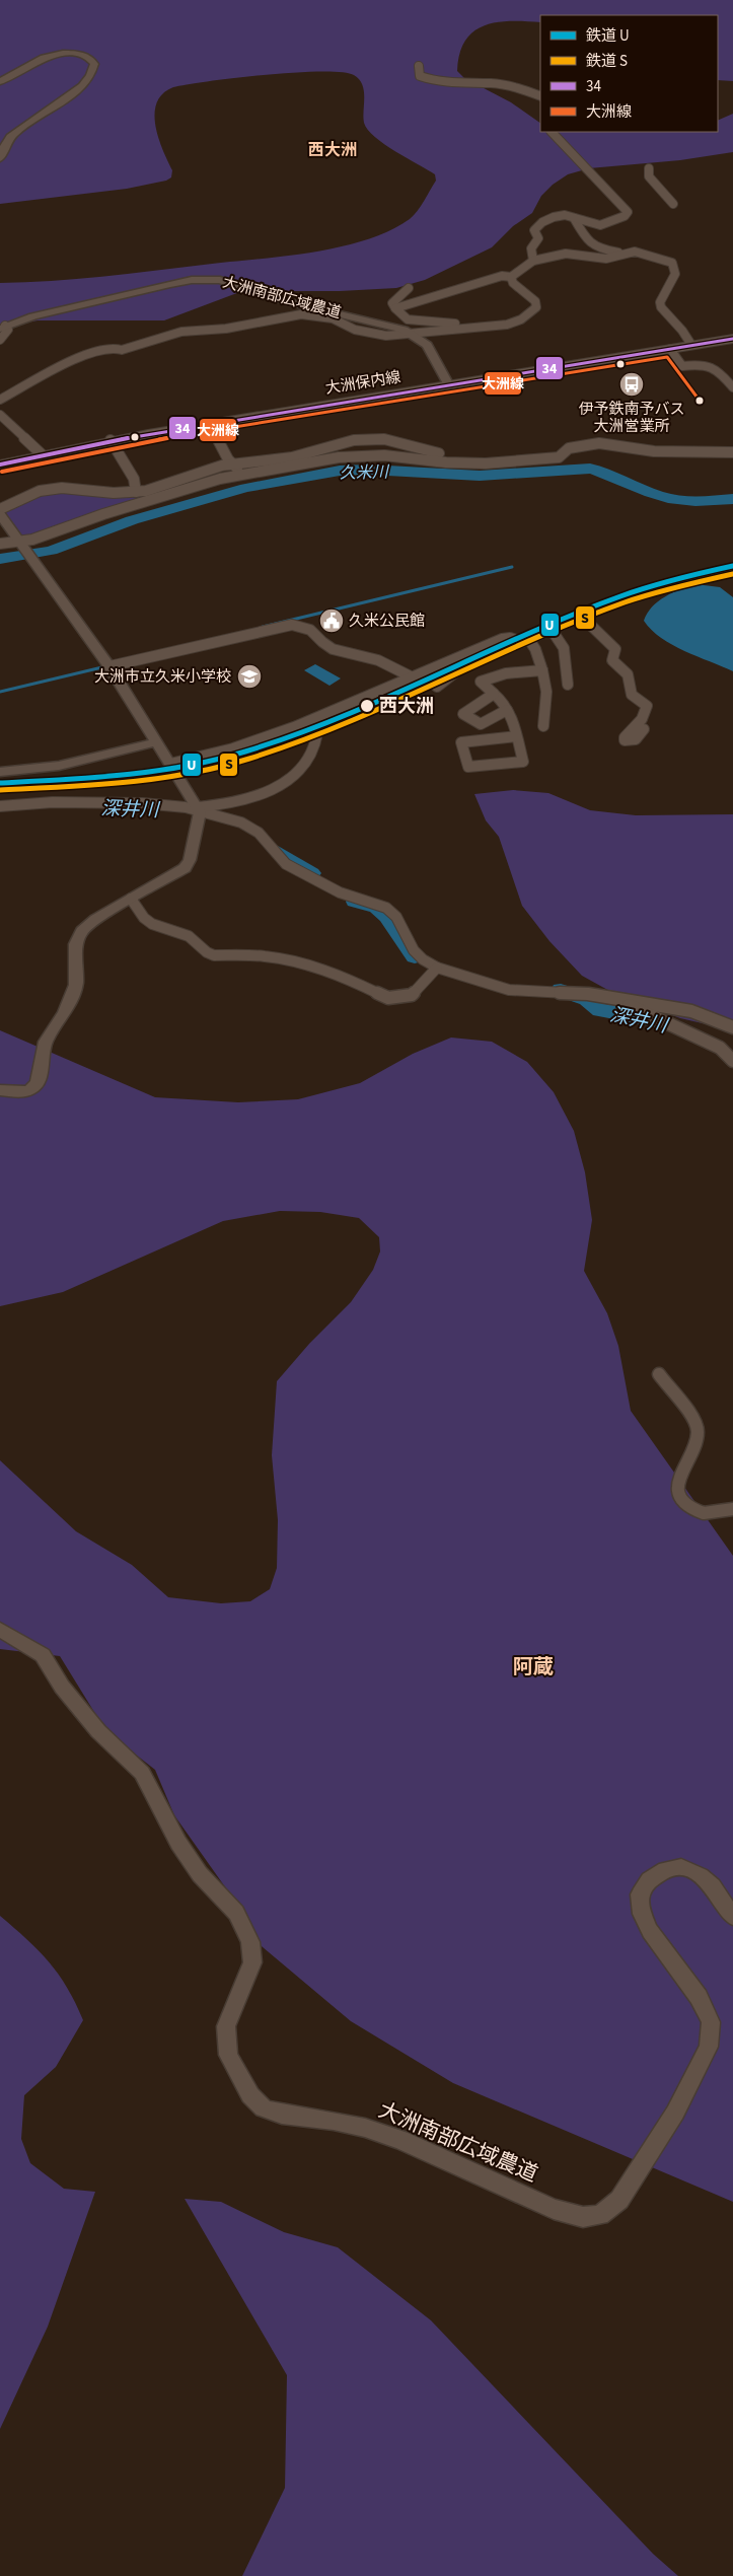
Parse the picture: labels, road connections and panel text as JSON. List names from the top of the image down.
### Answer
{
  "streets": {
    "main road": ["大洲保内線"],
    "street": ["大洲南部広域農道"]
  },
  "crossings": [
    ["大洲南部広域農道", "大洲保内線"]
  ],
  "districts": ["西大洲", "阿蔵"],
  "water": ["久米川", "深井川"],
  "places": {
    "bus stop": ["伊予鉄南予バス 大洲営業所"],
    "public building": ["久米公民館"],
    "school or university": ["大洲市立久米小学校"],
    "other": ["西大洲"]
  },
  "lines": [
    "transit line 34",
    "transit line 大洲線",
    "rail line U",
    "rail line S"
  ],
  "legend": [
    "鉄道 U",
    "鉄道 S",
    "34",
    "大洲線"
  ]
}
